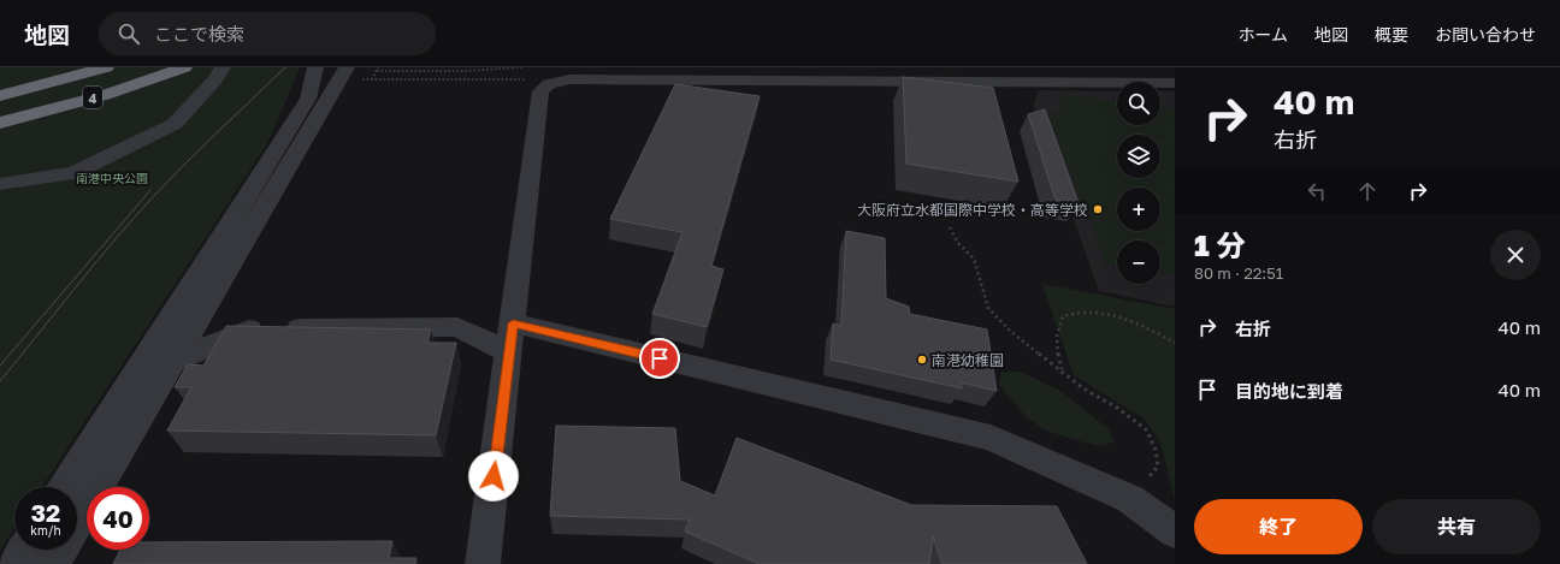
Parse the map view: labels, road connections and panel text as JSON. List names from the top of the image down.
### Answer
{
  "streets": {
    "highway": ["4"]
  },
  "parks": ["南港中央公園"],
  "places": ["大阪府立水都国際中学校・高等学校", "南港幼稚園"],
  "page": {
    "header": "地図",
    "search": "ここで検索",
    "nav": [
      "ホーム",
      "地図",
      "概要",
      "お問い合わせ"
    ],
    "turn": ["40 m", "右折"],
    "map_buttons": ["+", "−"],
    "heading": ["1 分", "80 m · 22:51"],
    "list": [
      {
        "name": "右折",
        "value": "40 m"
      },
      {
        "name": "目的地に到着",
        "value": "40 m"
      }
    ],
    "speed": "32 km/h",
    "limit": "40",
    "buttons": ["終了", "共有"]
  }
}
